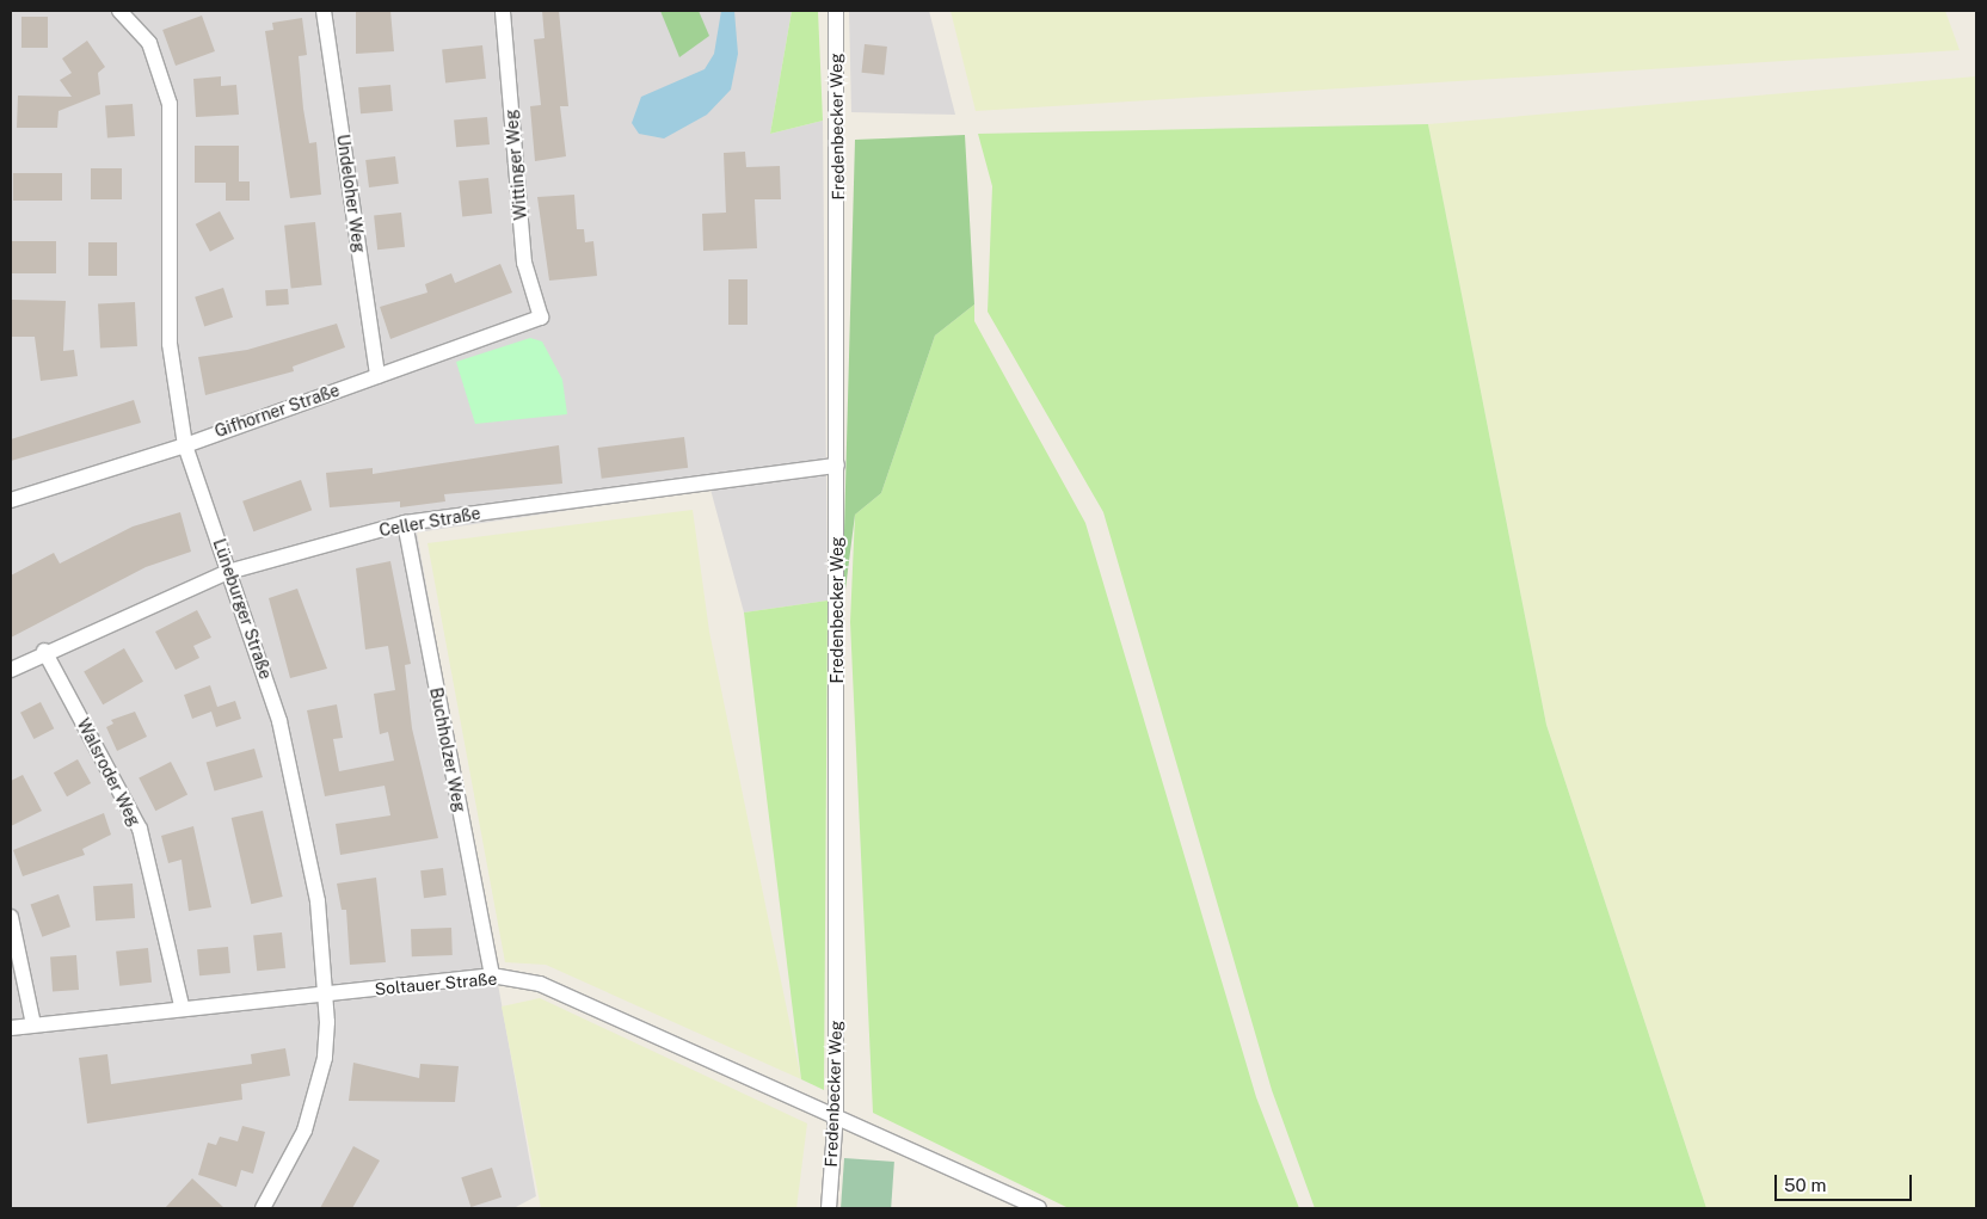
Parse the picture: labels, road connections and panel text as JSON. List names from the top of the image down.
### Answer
{
  "streets": {
    "street": [
      "Fredenbecker Weg",
      "Wittinger Weg",
      "Undeloher Weg",
      "Gifhorner Straße",
      "Celler Straße",
      "Lüneburger Straße",
      "Buchholzer Weg",
      "Walsroder Weg",
      "Soltauer Straße"
    ]
  },
  "crossings": [
    ["Fredenbecker Weg", "Celler Straße"],
    ["Fredenbecker Weg", "Soltauer Straße"],
    ["Wittinger Weg", "Gifhorner Straße"],
    ["Undeloher Weg", "Gifhorner Straße"],
    ["Gifhorner Straße", "Lüneburger Straße"],
    ["Celler Straße", "Lüneburger Straße"],
    ["Celler Straße", "Buchholzer Weg"],
    ["Celler Straße", "Walsroder Weg"],
    ["Lüneburger Straße", "Soltauer Straße"],
    ["Buchholzer Weg", "Soltauer Straße"],
    ["Walsroder Weg", "Soltauer Straße"]
  ],
  "scale_bar": "50 m"
}
